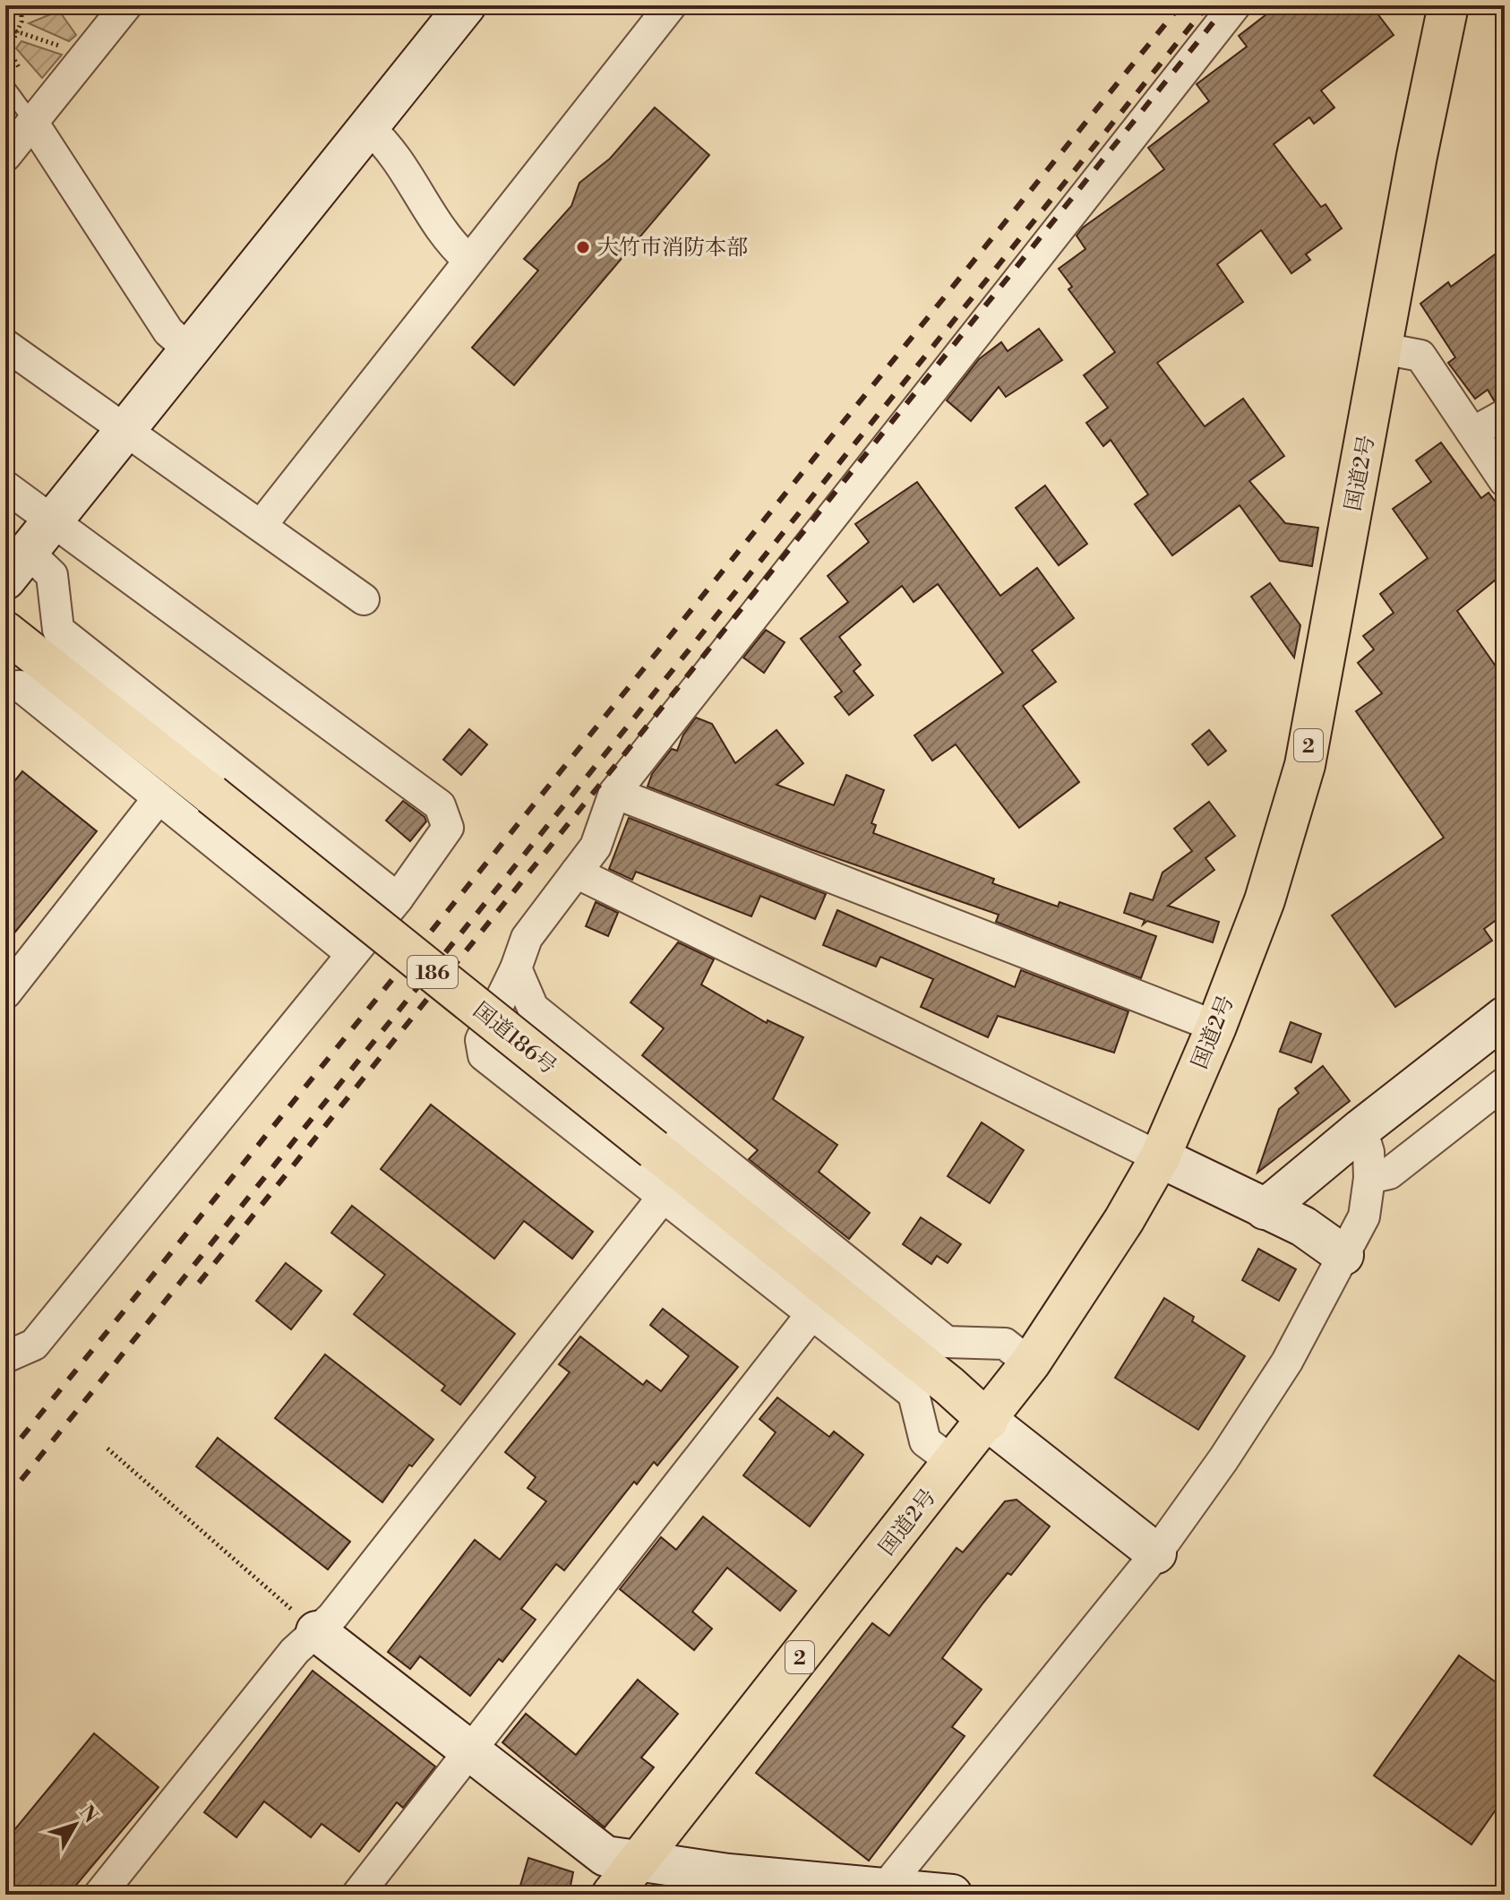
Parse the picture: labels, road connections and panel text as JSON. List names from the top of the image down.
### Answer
{
  "streets": {
    "highway": [
      "国道2号",
      "2",
      "186",
      "国道186号"
    ]
  },
  "crossings": [
    ["国道2号", "国道186号"]
  ],
  "places": ["大竹市消防本部"],
  "north": "top right"
}
